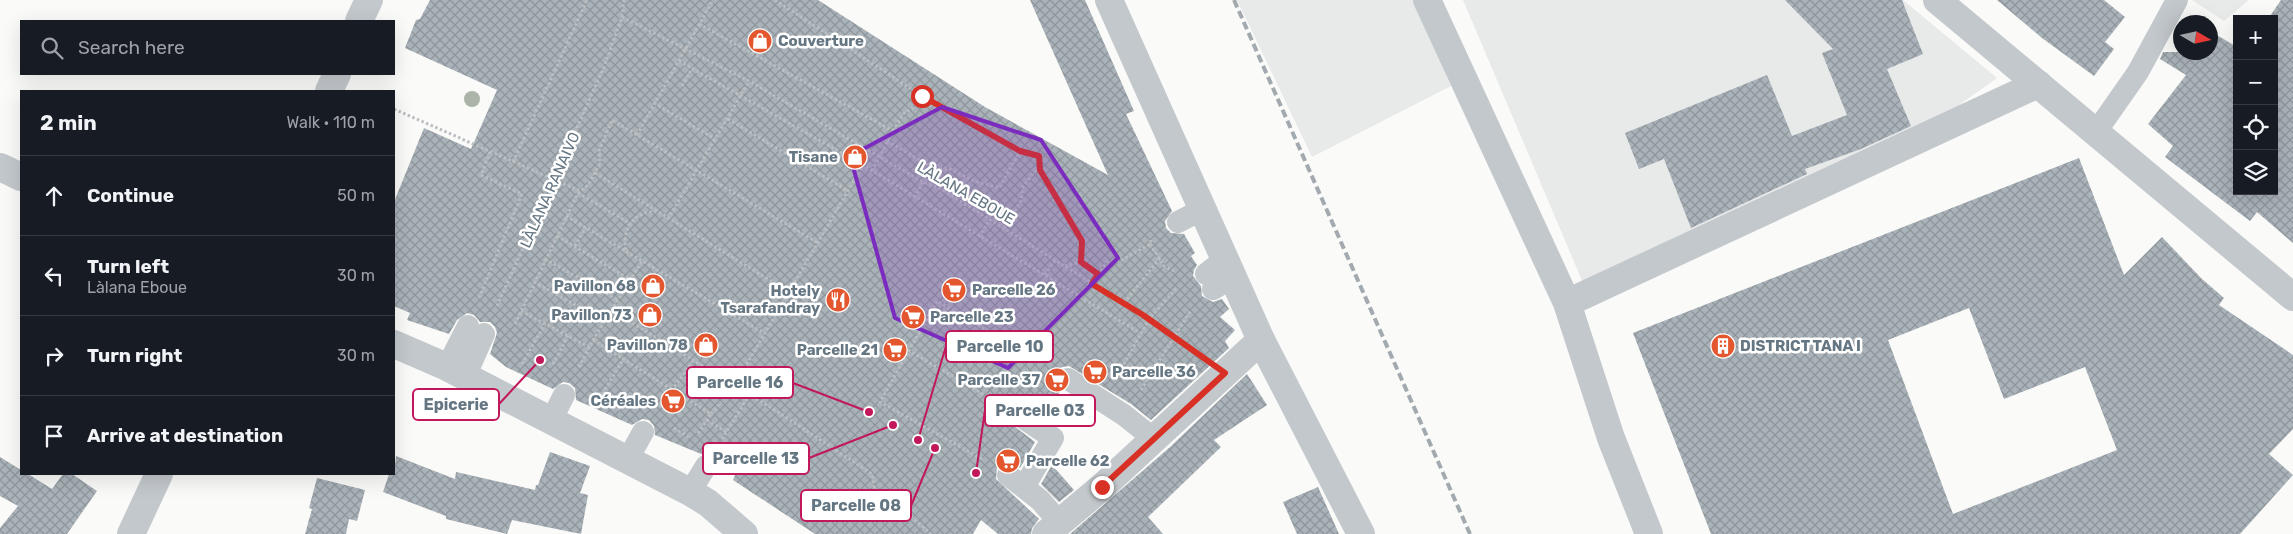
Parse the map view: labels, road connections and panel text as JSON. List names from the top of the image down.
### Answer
{
  "streets": {
    "path": ["LÀLANA RANAIVO", "LÀLANA EBOUE"]
  },
  "crossings": [
    ["LÀLANA RANAIVO", "LÀLANA EBOUE"]
  ],
  "places": {
    "shop": [
      "Couverture",
      "Tisane",
      "Pavillon 68",
      "Pavillon 73",
      "Pavillon 78"
    ],
    "supermarket": [
      "Parcelle 26",
      "Parcelle 23",
      "Parcelle 21",
      "Parcelle 36",
      "Parcelle 37",
      "Céréales",
      "Parcelle 62"
    ],
    "restaurant": ["Hotely Tsarafandray"],
    "building": ["DISTRICT TANA I"],
    "other": [
      "Epicerie",
      "Parcelle 16",
      "Parcelle 13",
      "Parcelle 10",
      "Parcelle 08",
      "Parcelle 03"
    ]
  },
  "north": "right",
  "page": {
    "map_buttons": ["+", "−"],
    "search": "Search here",
    "heading": ["2 min", "Walk · 110 m"],
    "list": [
      ["Continue", "50 m"],
      ["Turn left", "Làlana Eboue", "30 m"],
      ["Turn right", "30 m"],
      "Arrive at destination"
    ]
  }
}
